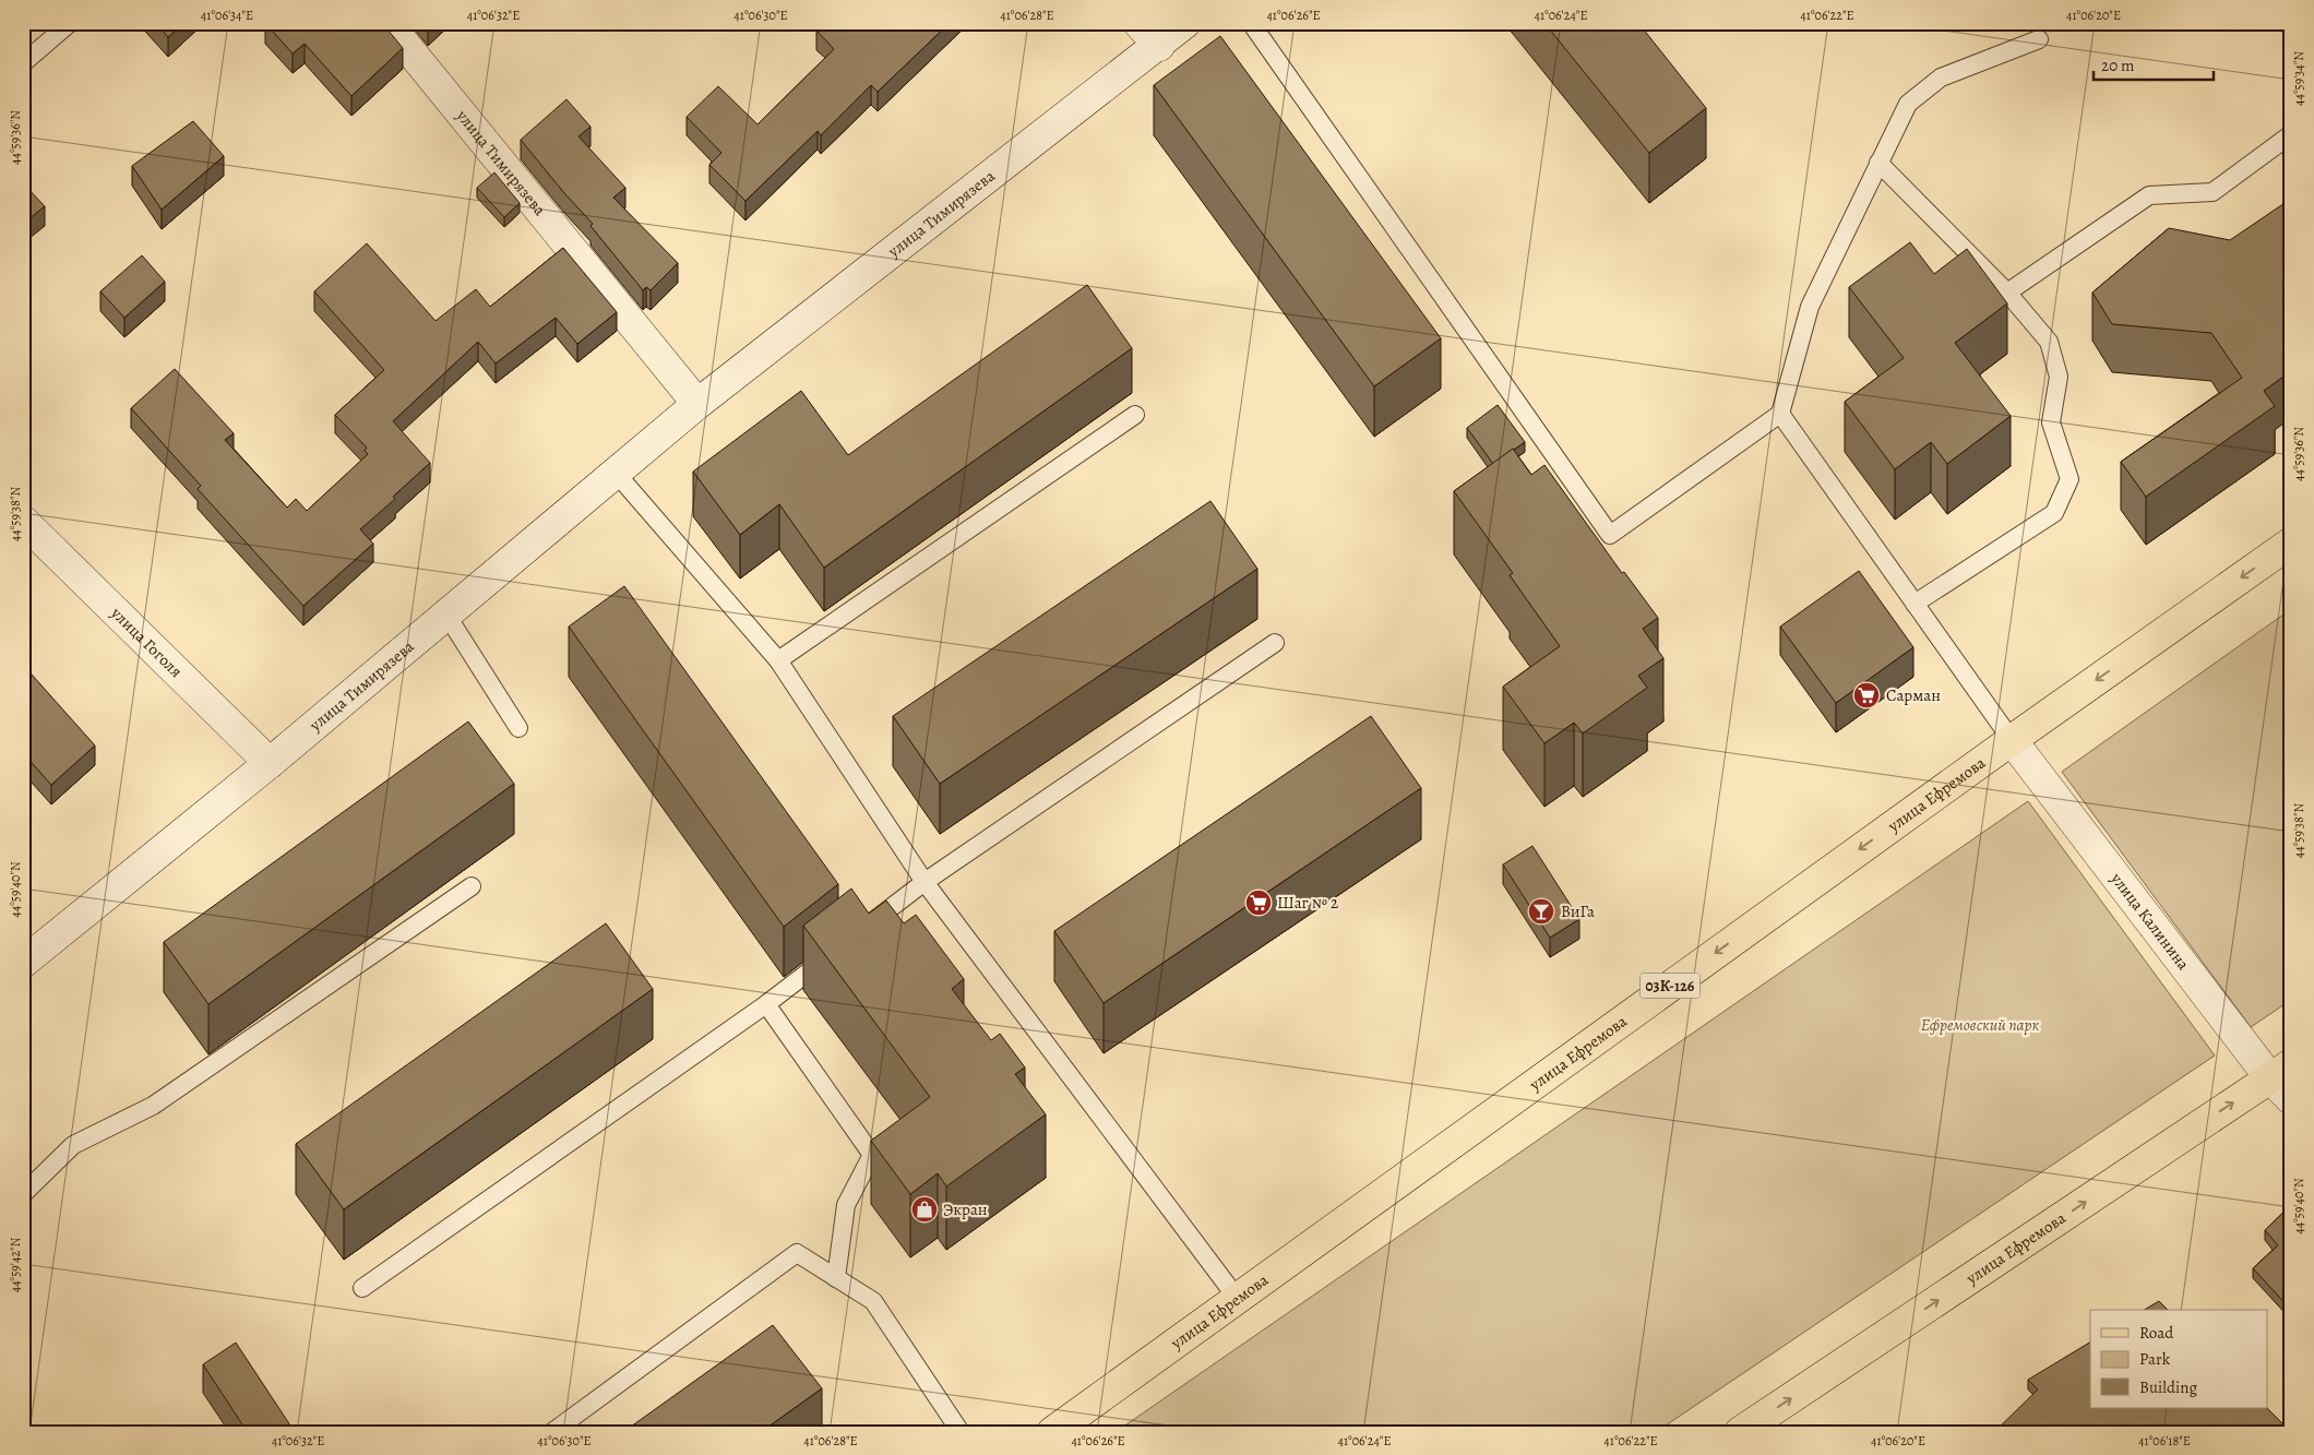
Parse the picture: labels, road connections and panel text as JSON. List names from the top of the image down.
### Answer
{
  "streets": {
    "main road": ["улица Ефремова", "03К-126"],
    "street": ["улица Тимирязева", "улица Гоголя", "улица Калинина"]
  },
  "crossings": [
    ["улица Тимирязева", "улица Гоголя"],
    ["улица Ефремова", "улица Калинина"]
  ],
  "parks": ["Ефремовский парк"],
  "places": {
    "supermarket": ["Сарман", "Шаг № 2"],
    "bar": ["ВиГа"],
    "shop": ["Экран"]
  },
  "legend": ["Road", "Park", "Building"],
  "scale_bar": "20 m",
  "coordinates": [
    "41°06'34\"E",
    "41°06'32\"E",
    "41°06'30\"E",
    "41°06'28\"E",
    "41°06'26\"E",
    "41°06'24\"E",
    "41°06'22\"E",
    "41°06'20\"E",
    "44°59'34\"N",
    "44°59'36\"N",
    "44°59'38\"N",
    "44°59'40\"N",
    "44°59'42\"N",
    "41°06'18\"E"
  ]
}
